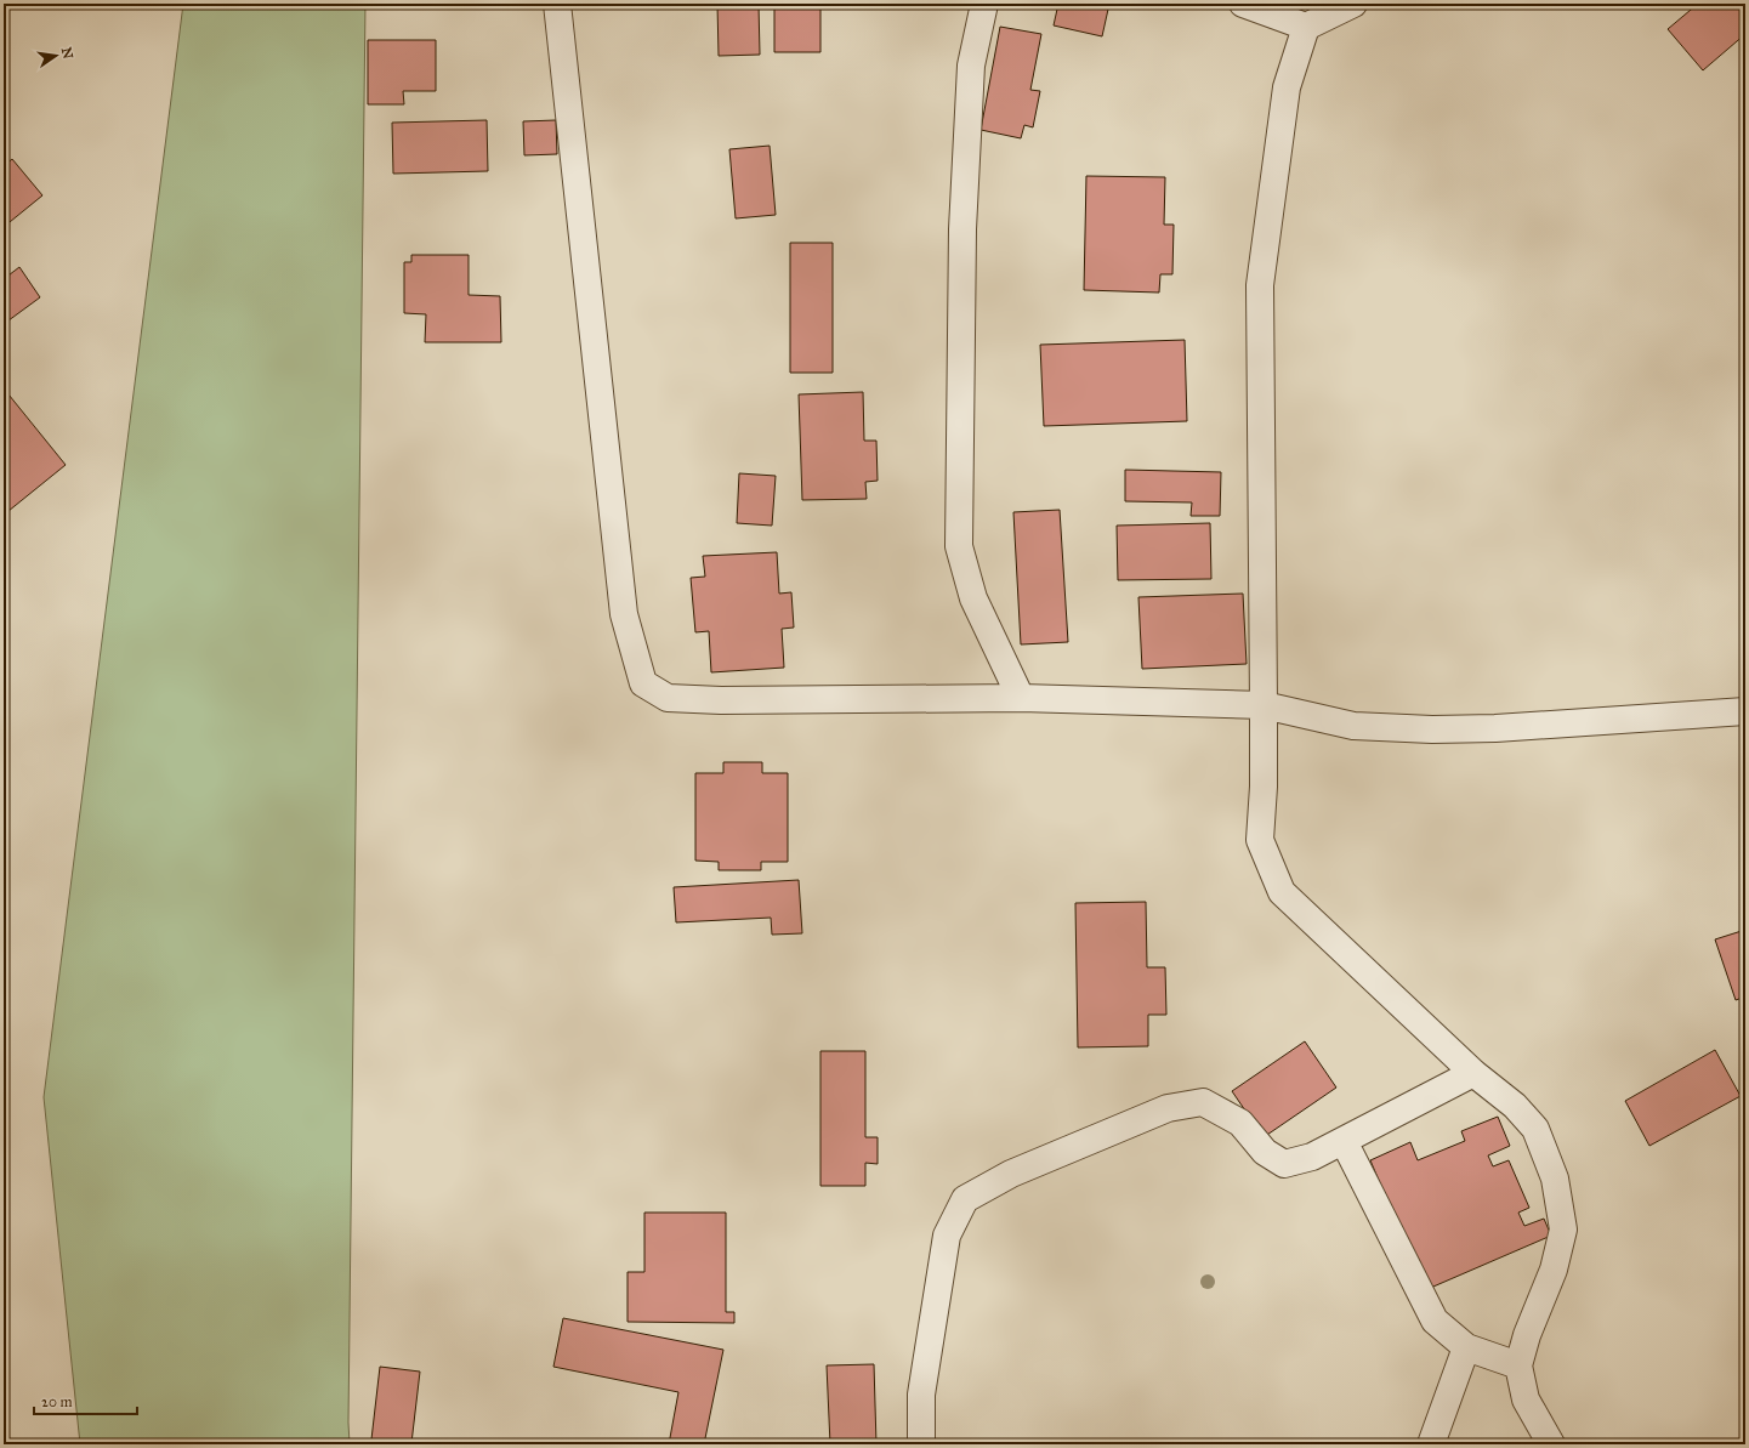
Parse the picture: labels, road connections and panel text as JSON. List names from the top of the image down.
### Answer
{
  "scale_bar": "20 m",
  "north": "right"
}
